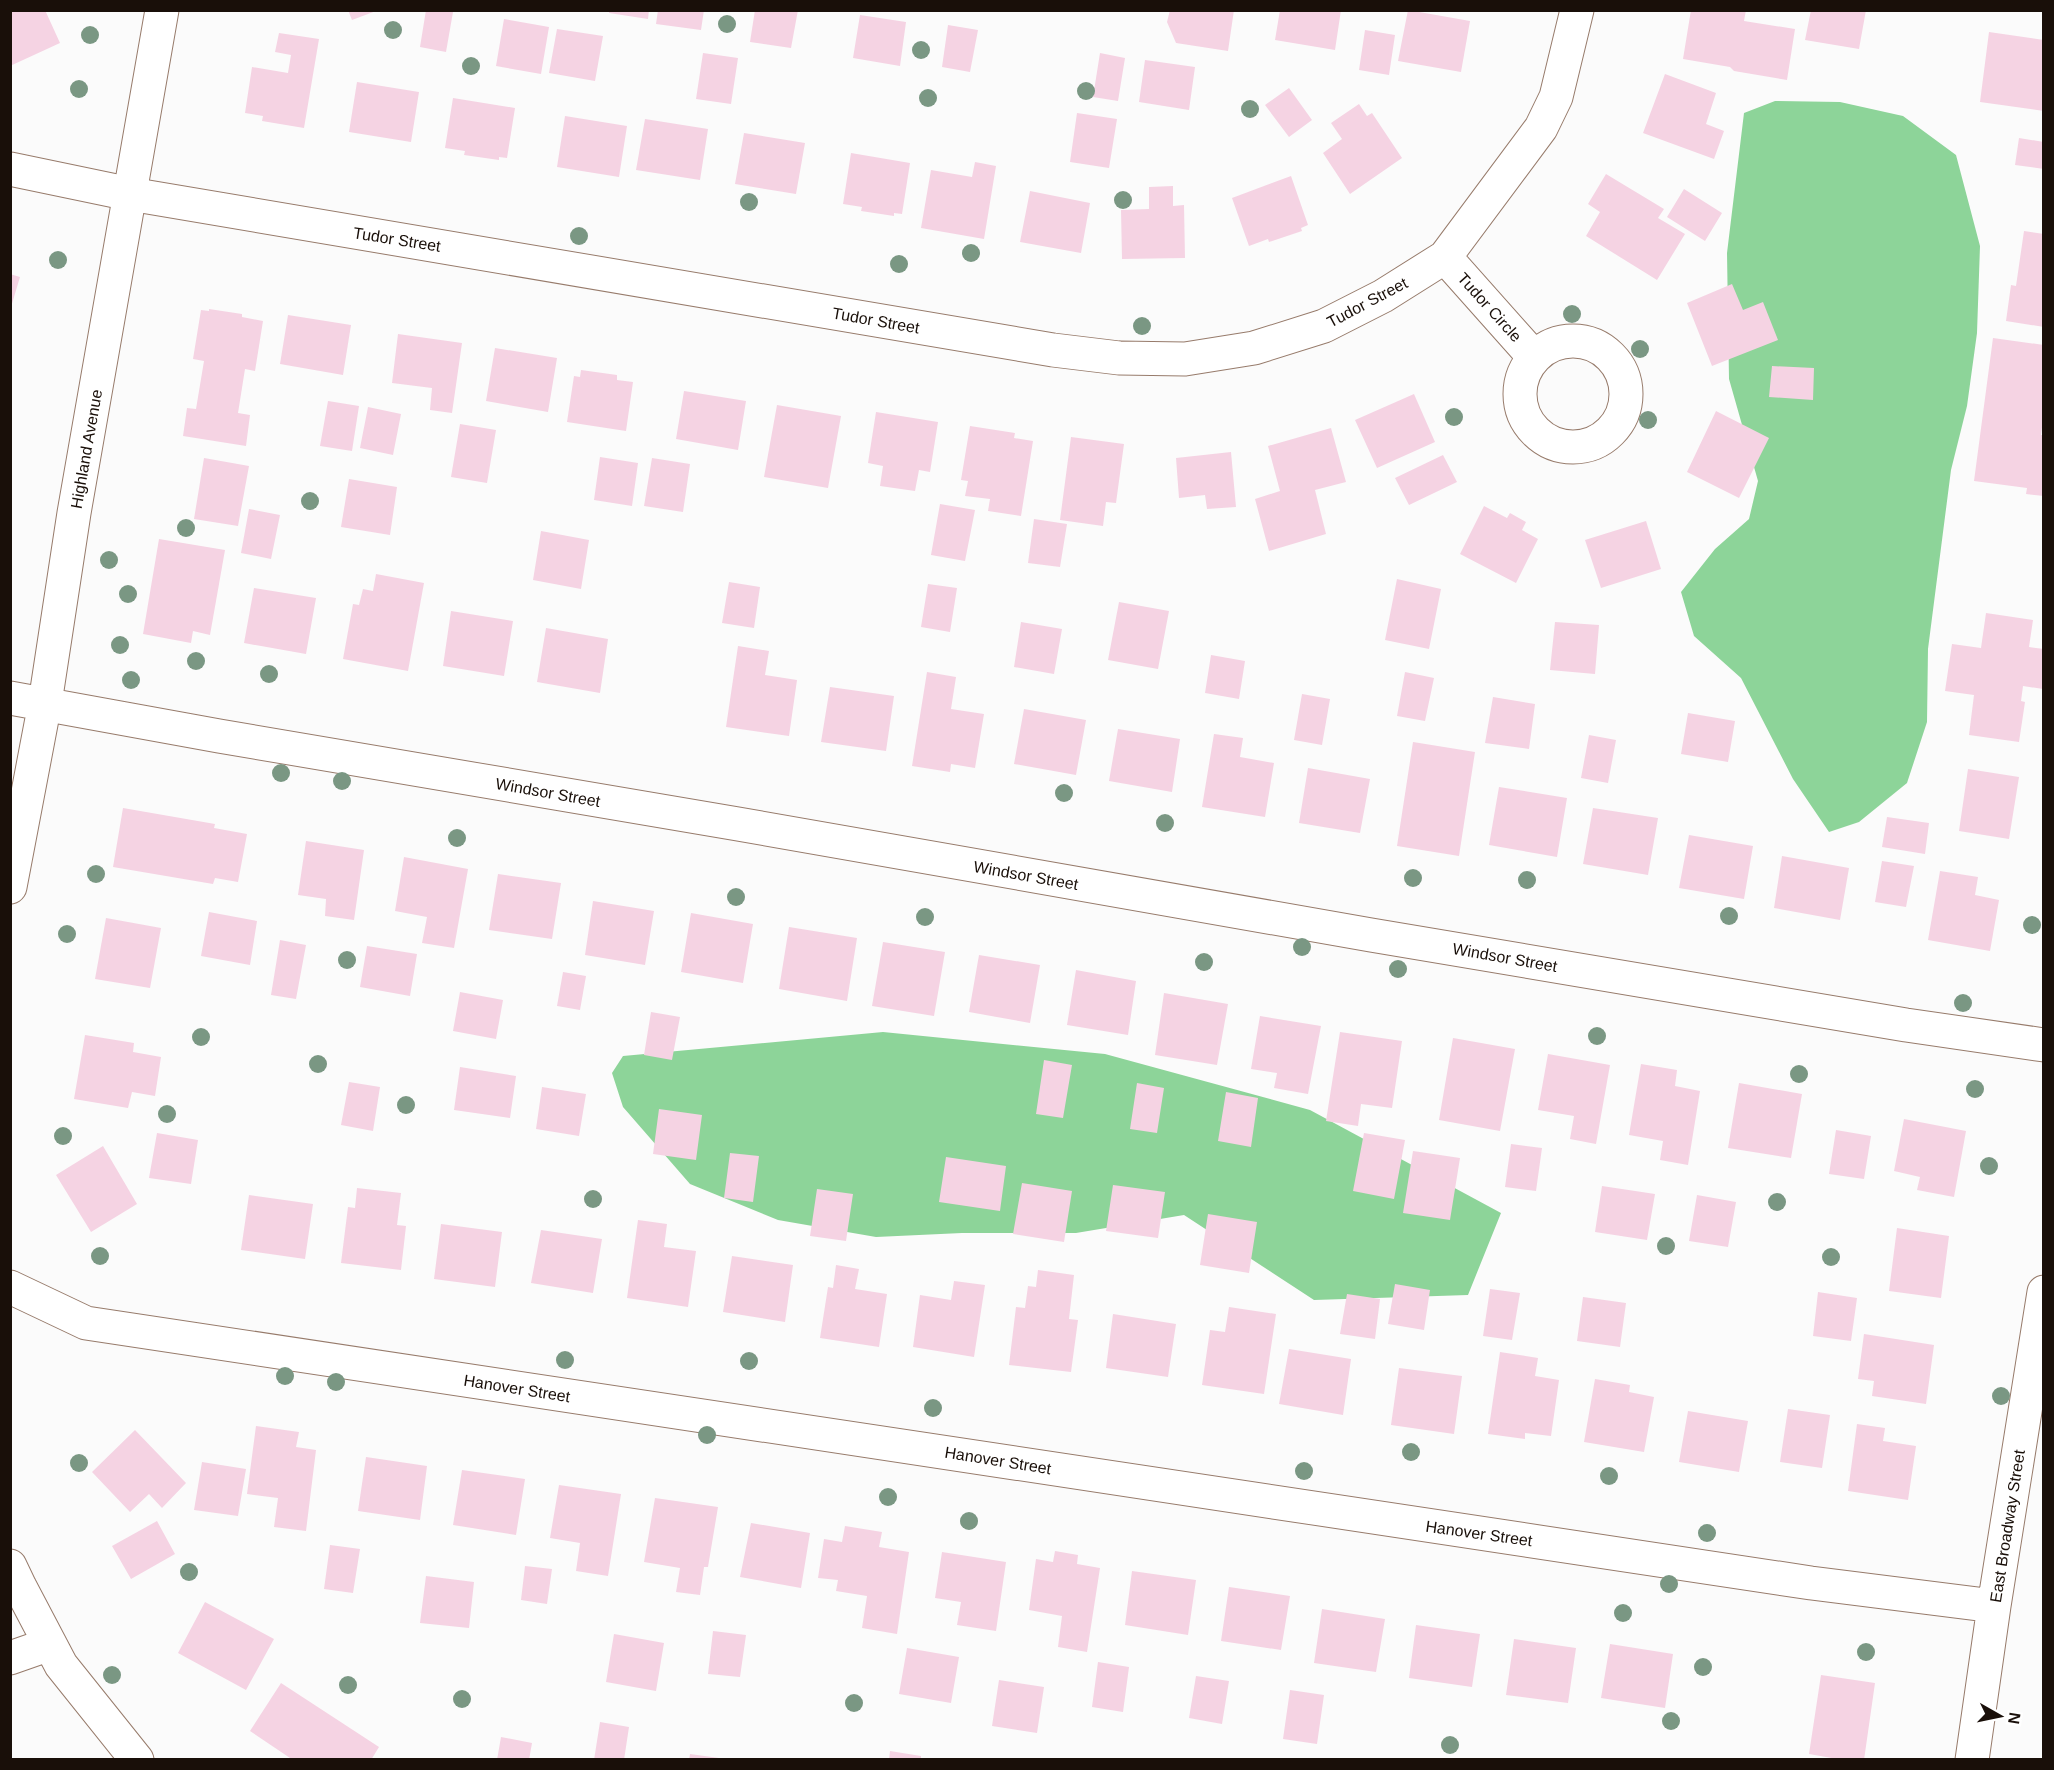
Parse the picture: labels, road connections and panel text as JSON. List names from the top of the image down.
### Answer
{
  "streets": {
    "street": [
      "Tudor Street",
      "Tudor Circle",
      "Highland Avenue",
      "Windsor Street",
      "Hanover Street",
      "East Broadway Street"
    ]
  },
  "crossings": [
    ["Tudor Street", "Tudor Circle"],
    ["Tudor Street", "Highland Avenue"],
    ["Highland Avenue", "Windsor Street"],
    ["Hanover Street", "East Broadway Street"]
  ],
  "north": "right"
}
